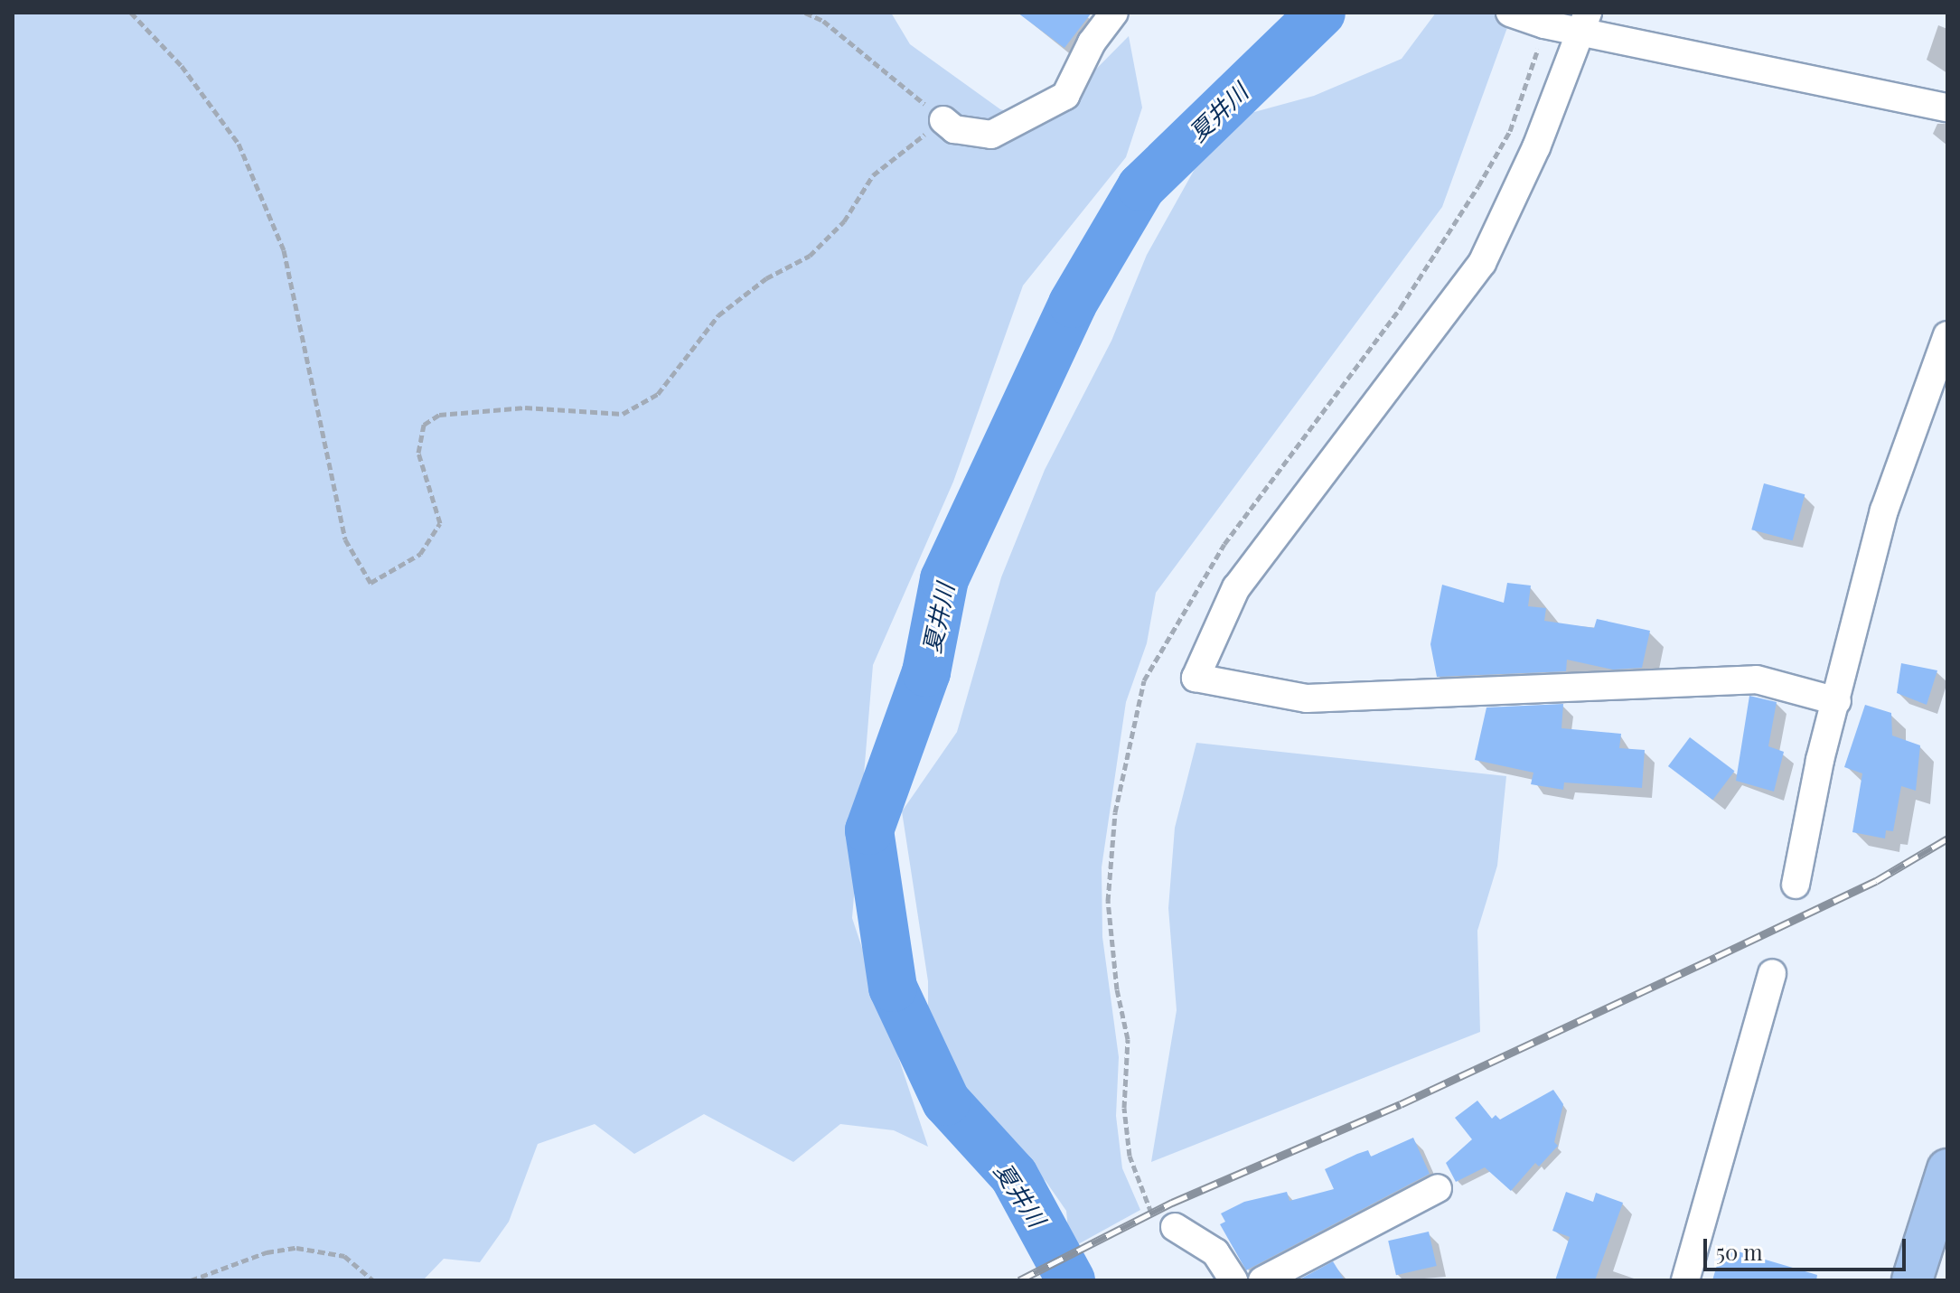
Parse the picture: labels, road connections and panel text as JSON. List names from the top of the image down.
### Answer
{
  "water": ["夏井川"],
  "scale_bar": "50 m"
}
